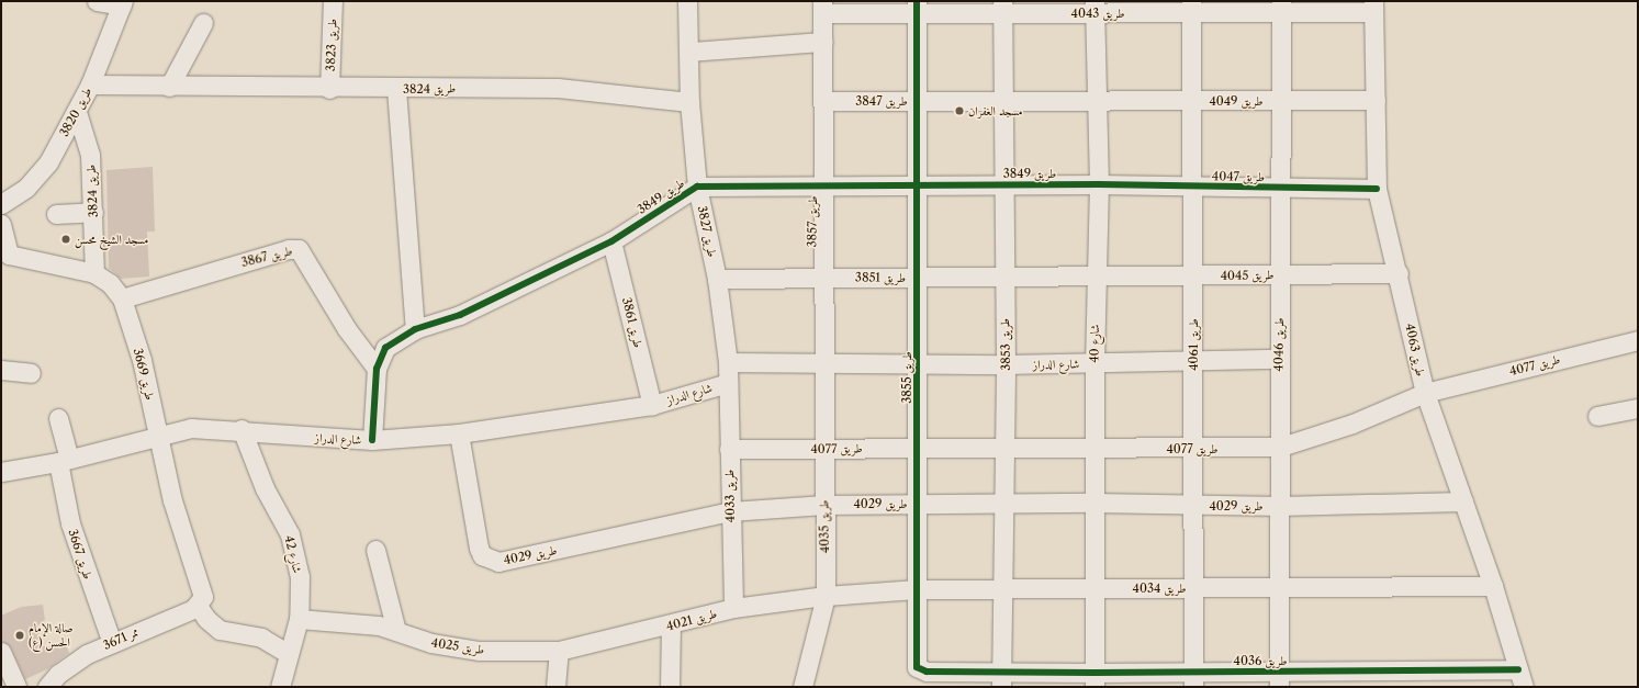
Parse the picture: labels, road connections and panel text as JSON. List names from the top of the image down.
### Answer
{
  "streets": {
    "street": [
      "طريق 4043",
      "طريق 3823",
      "طريق 3824",
      "طريق 3847",
      "طريق 4049",
      "طريق 3820",
      "طريق 3849",
      "طريق 4047",
      "طريق 3857",
      "طريق 3827",
      "طريق 3867",
      "طريق 4045",
      "طريق 3851",
      "طريق 3861",
      "شارع 40",
      "طريق 3853",
      "طريق 4061",
      "طريق 4046",
      "طريق 4063",
      "شارع الدراز",
      "طريق 4077",
      "طريق 3669",
      "طريق 3855",
      "طريق 4033",
      "طريق 4029",
      "طريق 4035",
      "طريق 3667",
      "شارع 42",
      "طريق 4034",
      "طريق 4021",
      "ممر 3671",
      "طريق 4025",
      "طريق 4036"
    ]
  },
  "crossings": [
    ["طريق 4043", "طريق 3857"],
    ["طريق 4043", "شارع 40"],
    ["طريق 4043", "طريق 3853"],
    ["طريق 4043", "طريق 4061"],
    ["طريق 4043", "طريق 4046"],
    ["طريق 4043", "طريق 4063"],
    ["طريق 4043", "طريق 3855"],
    ["طريق 3823", "طريق 3824"],
    ["طريق 3824", "طريق 3820"],
    ["طريق 3824", "طريق 3827"],
    ["طريق 3824", "طريق 3669"],
    ["طريق 3847", "طريق 4049"],
    ["طريق 3847", "طريق 3857"],
    ["طريق 3847", "شارع 40"],
    ["طريق 3847", "طريق 3853"],
    ["طريق 3847", "طريق 3855"],
    ["طريق 4049", "شارع 40"],
    ["طريق 4049", "طريق 4061"],
    ["طريق 4049", "طريق 4046"],
    ["طريق 4049", "طريق 4063"],
    ["طريق 3849", "طريق 4047"],
    ["طريق 3849", "طريق 3857"],
    ["طريق 3849", "طريق 3827"],
    ["طريق 3849", "طريق 3867"],
    ["طريق 3849", "طريق 3861"],
    ["طريق 3849", "شارع 40"],
    ["طريق 3849", "طريق 3853"],
    ["طريق 3849", "شارع الدراز"],
    ["طريق 3849", "طريق 3855"],
    ["طريق 4047", "شارع 40"],
    ["طريق 4047", "طريق 4061"],
    ["طريق 4047", "طريق 4046"],
    ["طريق 4047", "طريق 4063"],
    ["طريق 3857", "طريق 3851"],
    ["طريق 3857", "شارع الدراز"],
    ["طريق 3857", "طريق 4035"],
    ["طريق 3827", "طريق 3851"],
    ["طريق 3827", "شارع الدراز"],
    ["طريق 3827", "طريق 4033"],
    ["طريق 3867", "طريق 3669"],
    ["طريق 4045", "طريق 3851"],
    ["طريق 4045", "شارع 40"],
    ["طريق 4045", "طريق 4061"],
    ["طريق 4045", "طريق 4046"],
    ["طريق 4045", "طريق 4063"],
    ["طريق 3851", "شارع 40"],
    ["طريق 3851", "طريق 3853"],
    ["طريق 3851", "طريق 3855"],
    ["طريق 3861", "شارع الدراز"],
    ["شارع 40", "شارع الدراز"],
    ["شارع 40", "طريق 4077"],
    ["شارع 40", "طريق 4029"],
    ["شارع 40", "طريق 4034"],
    ["شارع 40", "طريق 4036"],
    ["طريق 3853", "شارع الدراز"],
    ["طريق 3853", "طريق 4077"],
    ["طريق 3853", "طريق 3855"],
    ["طريق 3853", "طريق 4029"],
    ["طريق 3853", "طريق 4034"],
    ["طريق 3853", "طريق 4036"],
    ["طريق 4061", "شارع الدراز"],
    ["طريق 4061", "طريق 4077"],
    ["طريق 4061", "طريق 4029"],
    ["طريق 4061", "طريق 4034"],
    ["طريق 4061", "طريق 4036"],
    ["طريق 4046", "شارع الدراز"],
    ["طريق 4046", "طريق 4077"],
    ["طريق 4046", "طريق 4029"],
    ["طريق 4046", "طريق 4034"],
    ["طريق 4046", "طريق 4036"],
    ["طريق 4063", "طريق 4077"],
    ["طريق 4063", "طريق 4029"],
    ["طريق 4063", "طريق 4034"],
    ["طريق 4063", "طريق 4036"],
    ["شارع الدراز", "طريق 3669"],
    ["شارع الدراز", "طريق 3855"],
    ["شارع الدراز", "طريق 4033"],
    ["شارع الدراز", "طريق 4029"],
    ["شارع الدراز", "طريق 4035"],
    ["شارع الدراز", "طريق 3667"],
    ["شارع الدراز", "شارع 42"],
    ["طريق 4077", "طريق 3855"],
    ["طريق 4077", "طريق 4033"],
    ["طريق 4077", "طريق 4035"],
    ["طريق 3669", "ممر 3671"],
    ["طريق 3855", "طريق 4029"],
    ["طريق 3855", "طريق 4034"],
    ["طريق 3855", "طريق 4036"],
    ["طريق 4033", "طريق 4029"],
    ["طريق 4033", "طريق 4021"],
    ["طريق 4029", "طريق 4035"],
    ["طريق 4035", "طريق 4034"],
    ["طريق 4035", "طريق 4021"],
    ["طريق 3667", "ممر 3671"],
    ["شارع 42", "طريق 4025"],
    ["طريق 4034", "طريق 4021"],
    ["طريق 4021", "طريق 4025"]
  ],
  "places": ["مسجد الغفران", "مسجد الشيخ محسن", "صالة الإمام الحسن (ع)"]
}
